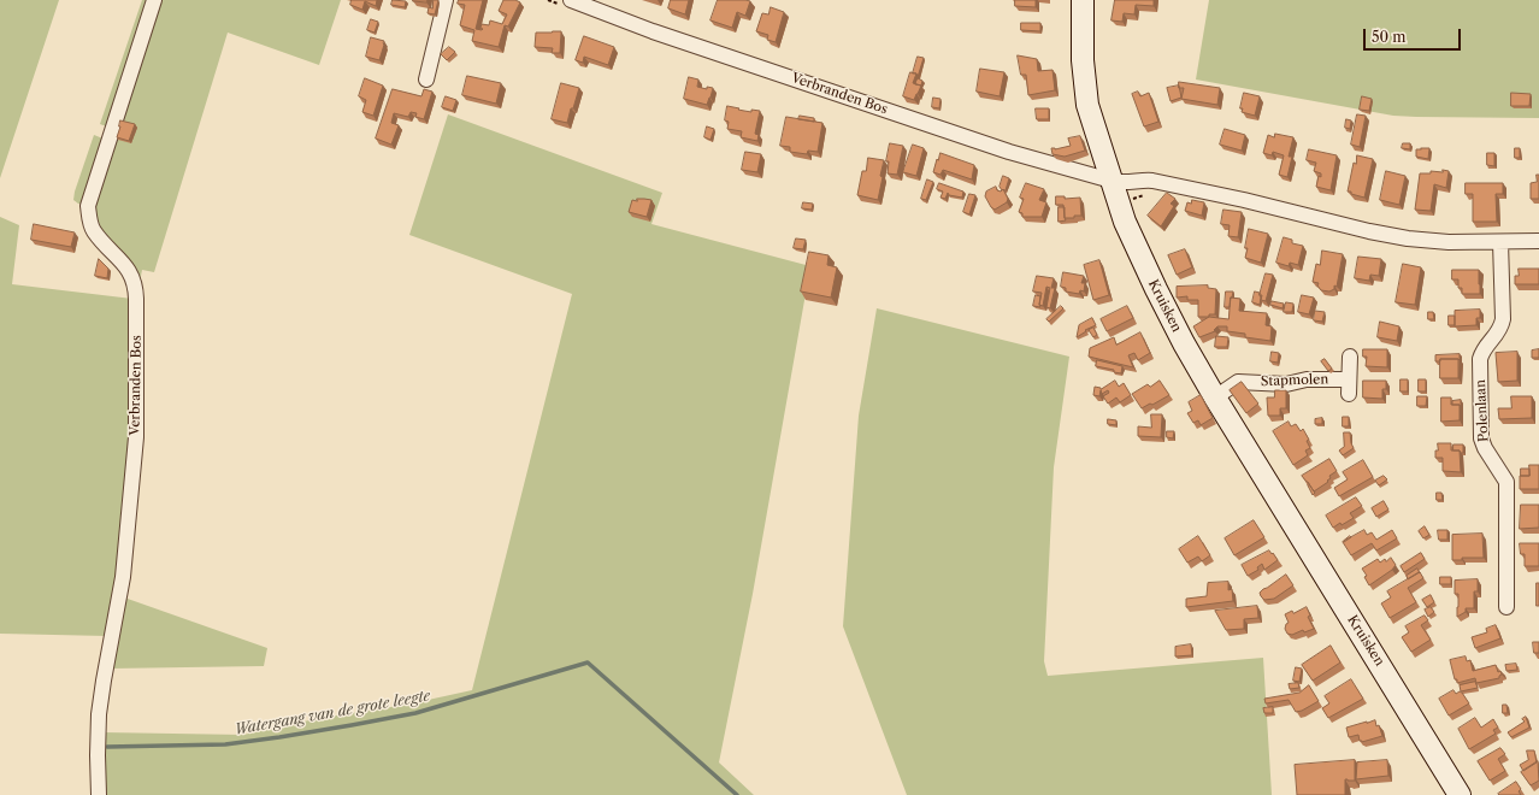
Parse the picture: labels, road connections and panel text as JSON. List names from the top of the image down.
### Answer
{
  "streets": {
    "street": [
      "Verbranden Bos",
      "Kruisken",
      "Stapmolen",
      "Polenlaan"
    ]
  },
  "crossings": [
    ["Verbranden Bos", "Kruisken"],
    ["Kruisken", "Stapmolen"]
  ],
  "water": ["Watergang van de grote leegte"],
  "scale_bar": "50 m"
}
